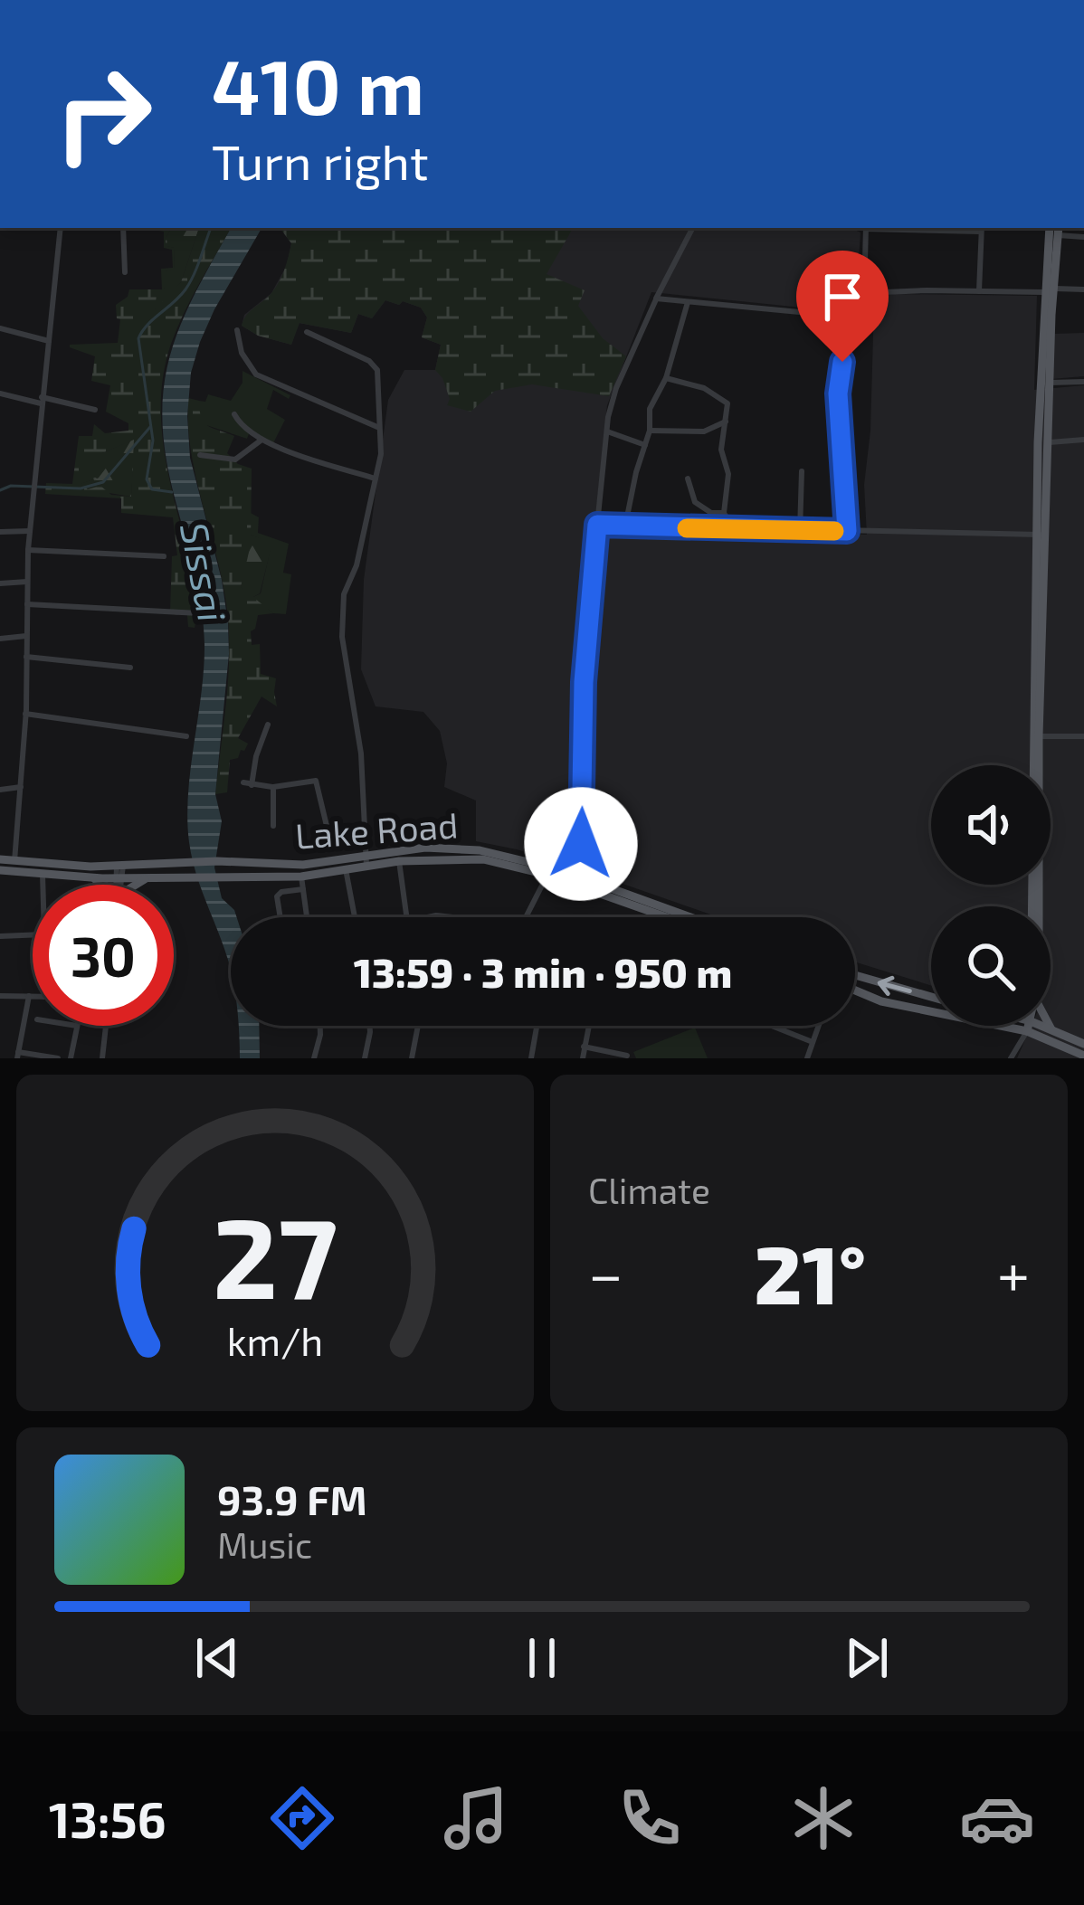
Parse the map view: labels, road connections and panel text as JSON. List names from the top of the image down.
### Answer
{
  "streets": {
    "main road": ["Lake Road"]
  },
  "water": ["Sissai"],
  "page": {
    "turn": ["410 m", "Turn right"],
    "limit": "30",
    "trip": "13:59 · 3 min · 950 m",
    "tile": "Climate",
    "heat": ["−", "21°", "+"],
    "song": ["93.9 FM", "Music"],
    "tabs": "13:56",
    "gauge": ["27", "km/h"]
  }
}
